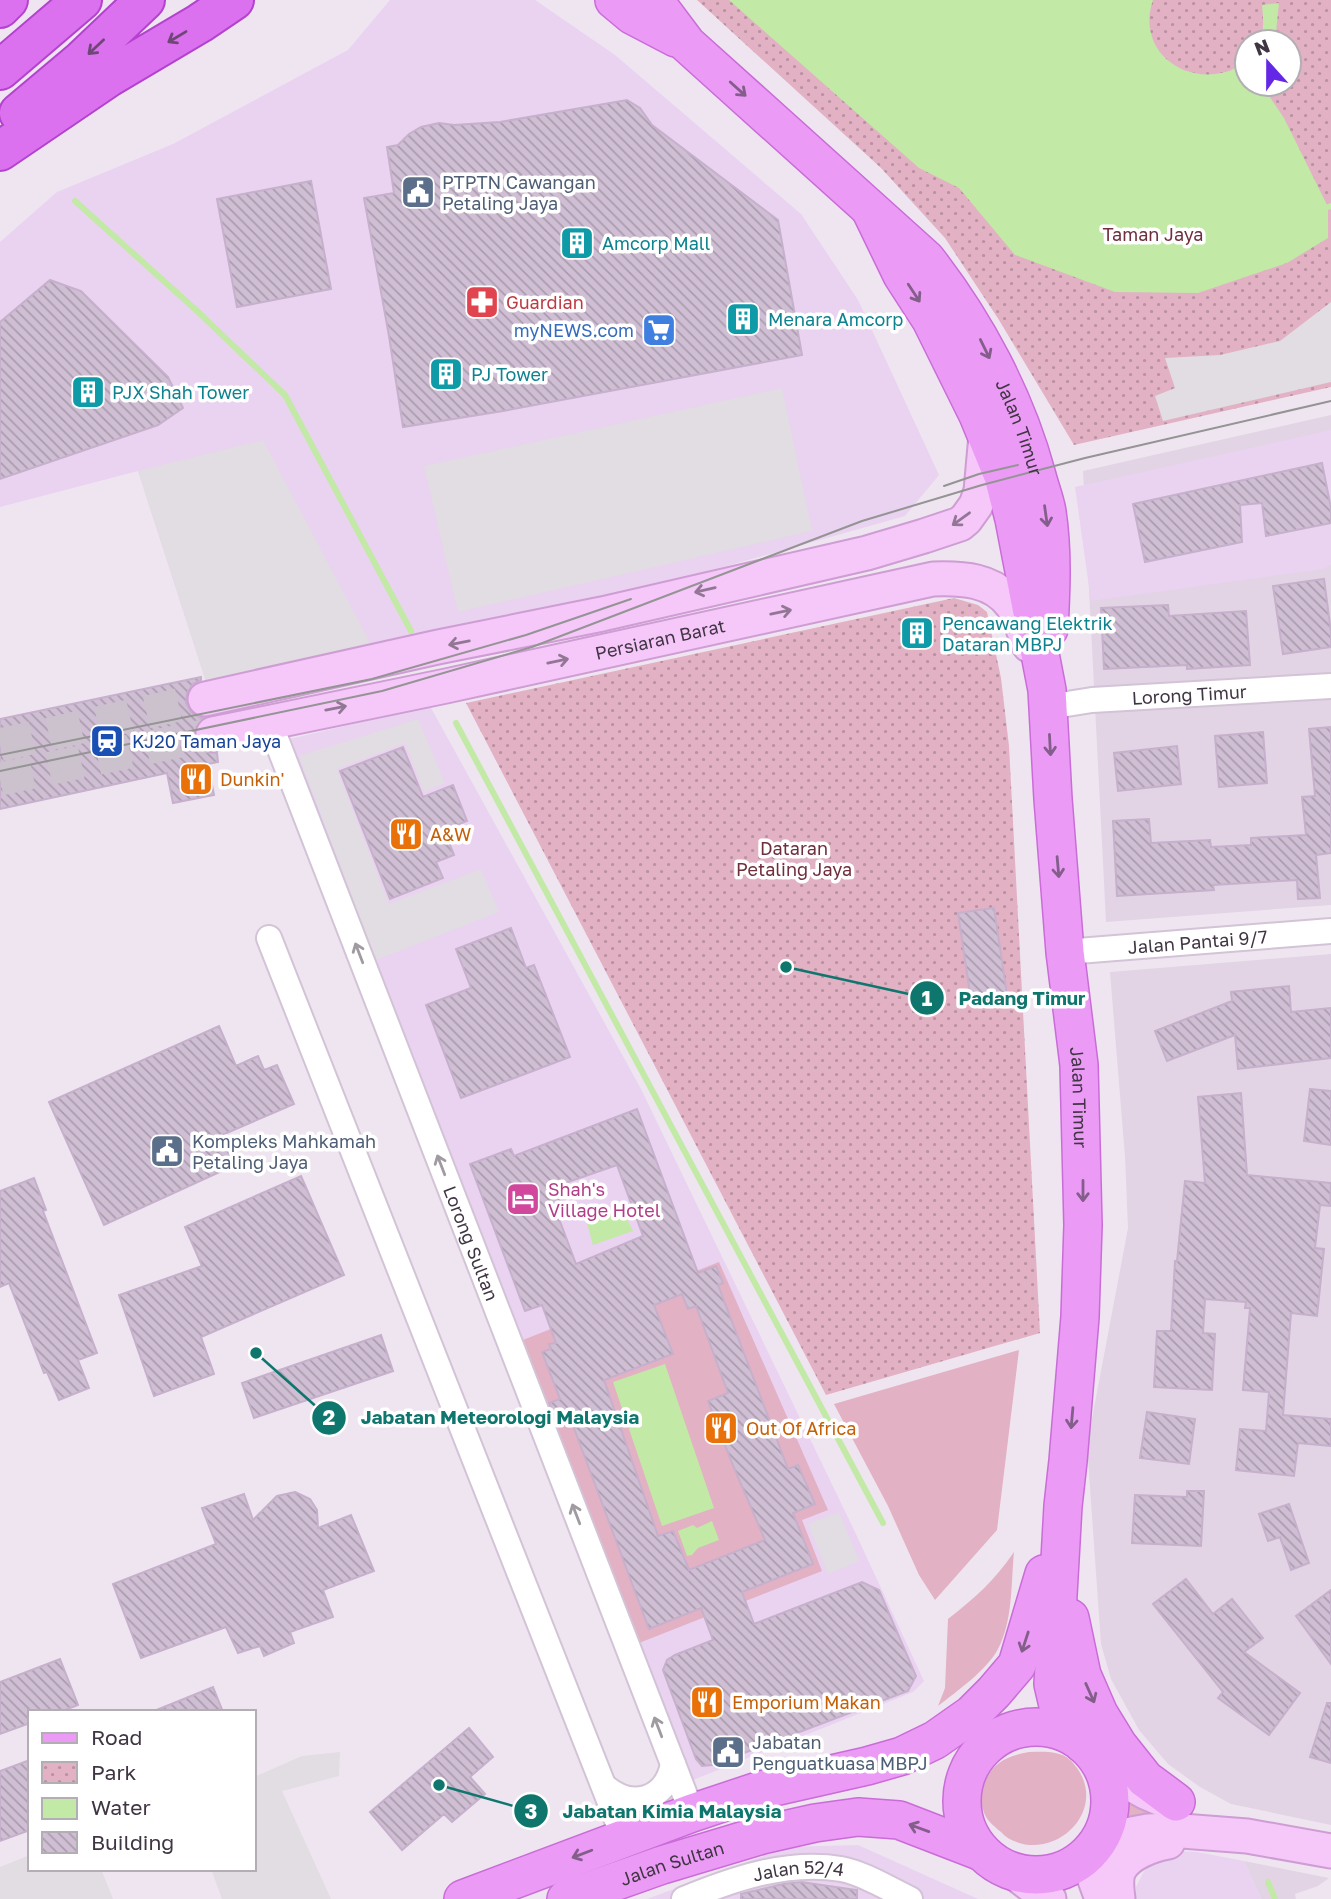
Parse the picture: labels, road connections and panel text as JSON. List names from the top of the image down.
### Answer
{
  "streets": {
    "main road": ["Jalan Timur", "Jalan Sultan"],
    "street": [
      "Persiaran Barat",
      "Lorong Timur",
      "Jalan Pantai 9/7",
      "Lorong Sultan",
      "Jalan 52/4"
    ]
  },
  "crossings": [
    ["Jalan Timur", "Persiaran Barat"],
    ["Jalan Timur", "Lorong Timur"],
    ["Jalan Timur", "Jalan Pantai 9/7"],
    ["Jalan Timur", "Lorong Sultan"],
    ["Jalan Timur", "Jalan Sultan"],
    ["Persiaran Barat", "Lorong Timur"],
    ["Persiaran Barat", "Lorong Sultan"]
  ],
  "parks": ["Taman Jaya", "Dataran Petaling Jaya"],
  "places": {
    "public building": ["PTPTN Cawangan Petaling Jaya", "Kompleks Mahkamah Petaling Jaya", "Jabatan Penguatkuasa MBPJ"],
    "building": [
      "Amcorp Mall",
      "Menara Amcorp",
      "PJ Tower",
      "PJX Shah Tower",
      "Pencawang Elektrik Dataran MBPJ"
    ],
    "pharmacy": ["Guardian"],
    "supermarket": ["myNEWS.com"],
    "station": ["KJ20 Taman Jaya"],
    "restaurant": [
      "Dunkin'",
      "A&W",
      "Out Of Africa",
      "Emporium Makan"
    ],
    "other": ["Padang Timur", "Jabatan Meteorologi Malaysia", "Jabatan Kimia Malaysia"],
    "hotel": ["Shah's Village Hotel"]
  },
  "legend": [
    "Road",
    "Park",
    "Water",
    "Building"
  ],
  "north": "top"
}
